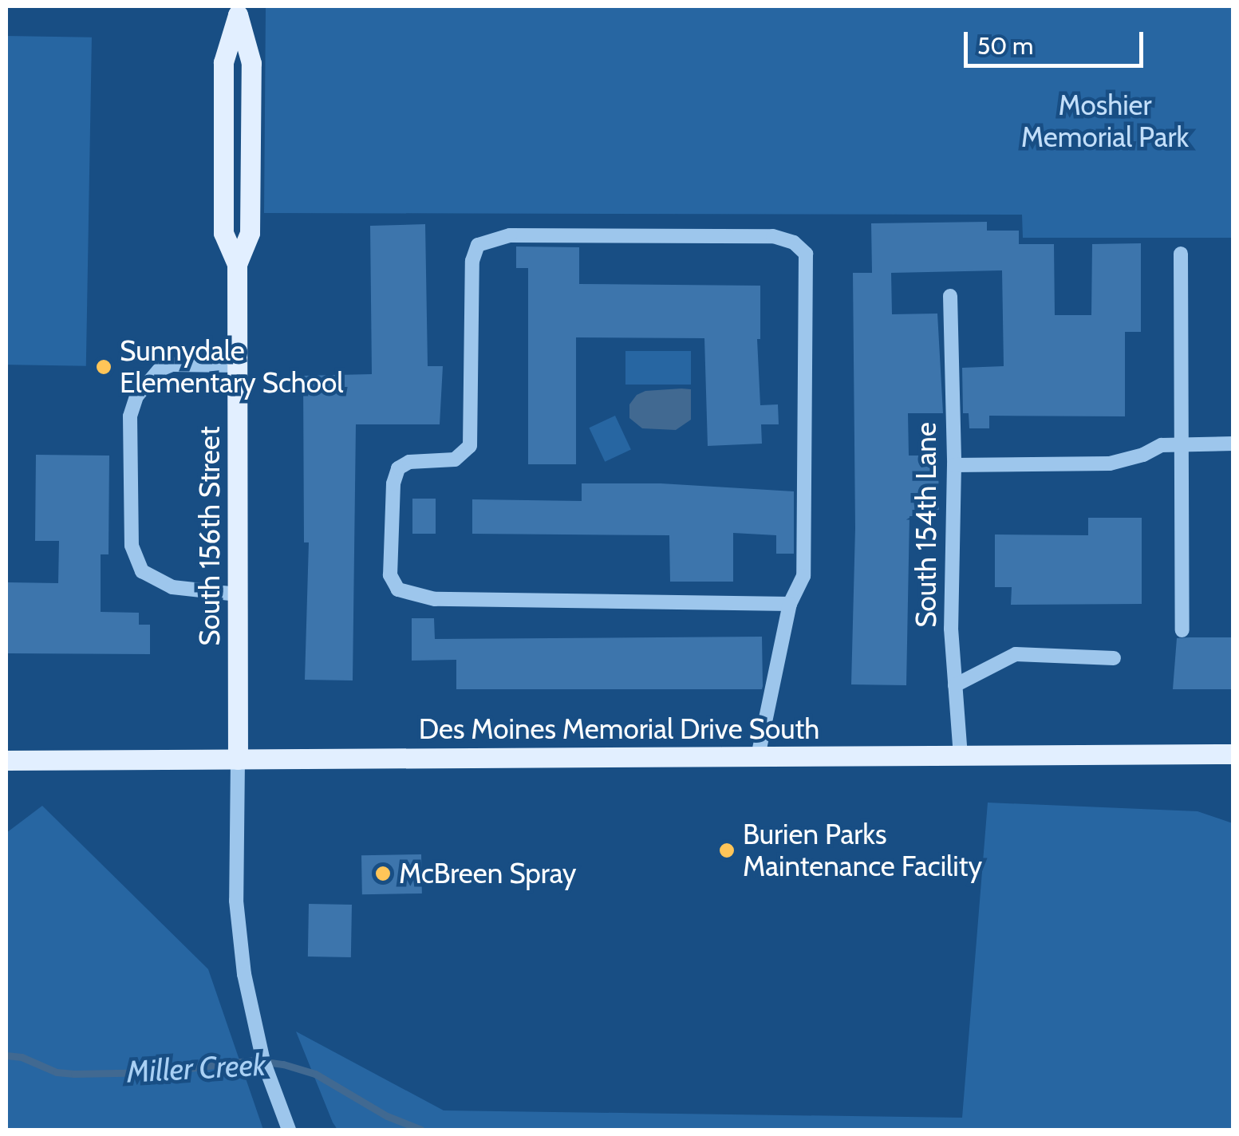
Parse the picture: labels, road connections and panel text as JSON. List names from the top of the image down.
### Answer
{
  "streets": {
    "main road": ["South 156th Street", "Des Moines Memorial Drive South"],
    "street": ["South 154th Lane"]
  },
  "crossings": [
    ["South 154th Lane", "Des Moines Memorial Drive South"],
    ["South 156th Street", "Des Moines Memorial Drive South"]
  ],
  "water": ["Miller Creek"],
  "parks": ["Moshier Memorial Park"],
  "places": ["Sunnydale Elementary School", "Burien Parks Maintenance Facility", "McBreen Spray"],
  "scale_bar": "50 m"
}
